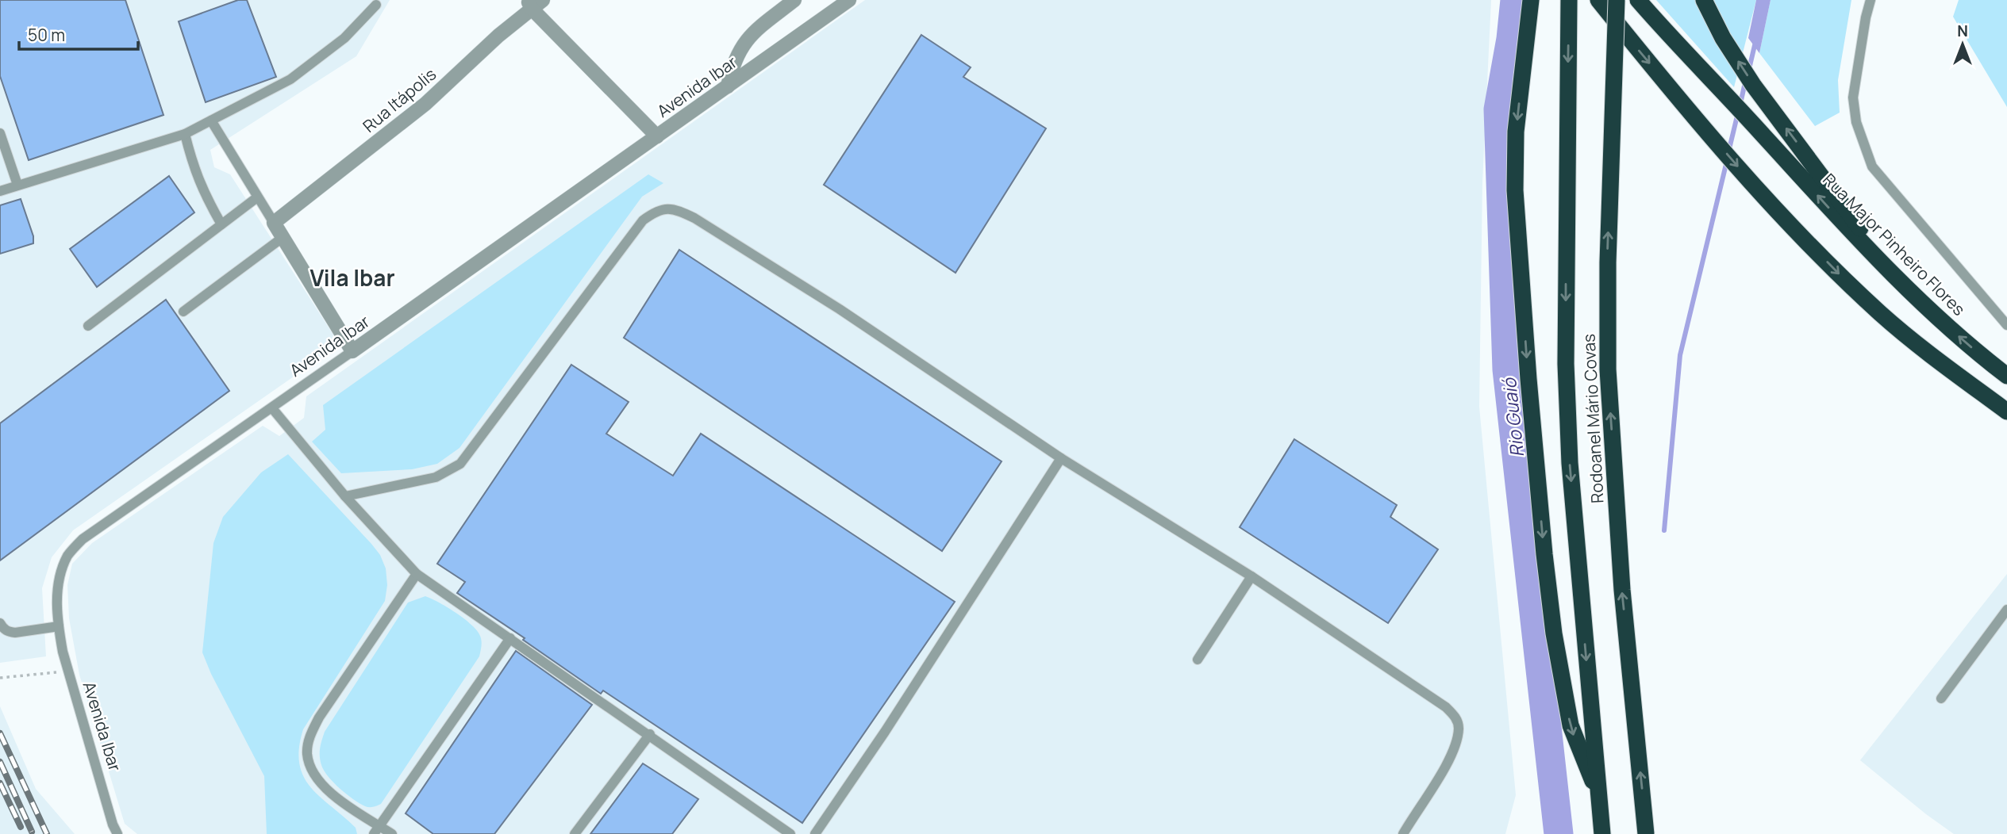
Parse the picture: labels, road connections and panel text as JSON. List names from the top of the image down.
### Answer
{
  "streets": {
    "highway": ["Rua Major Pinheiro Flores", "Rodoanel Mário Covas"],
    "street": ["Avenida Ibar", "Rua Itápolis"]
  },
  "districts": ["Vila Ibar"],
  "water": ["Rio Guaió"],
  "scale_bar": "50 m",
  "north": "top"
}
